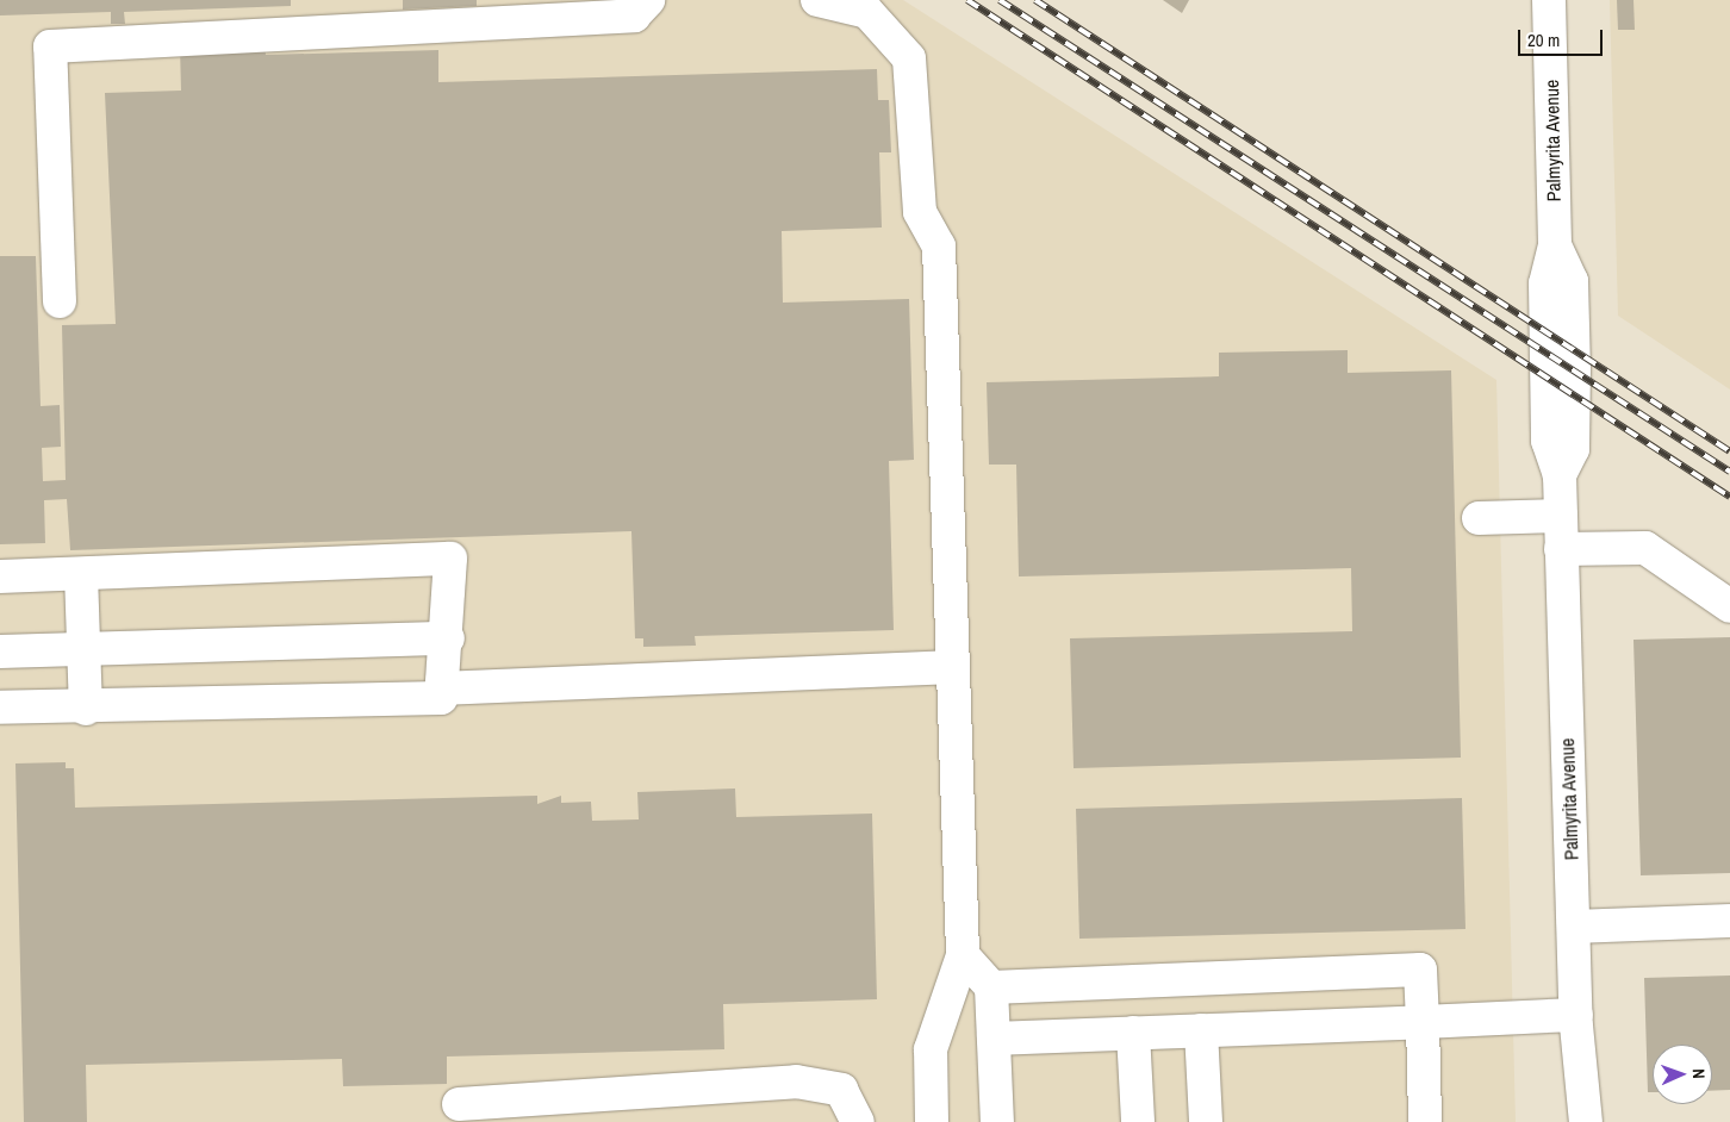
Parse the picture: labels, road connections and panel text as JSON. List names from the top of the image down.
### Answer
{
  "streets": {
    "street": ["Palmyrita Avenue"]
  },
  "scale_bar": "20 m",
  "north": "right"
}
